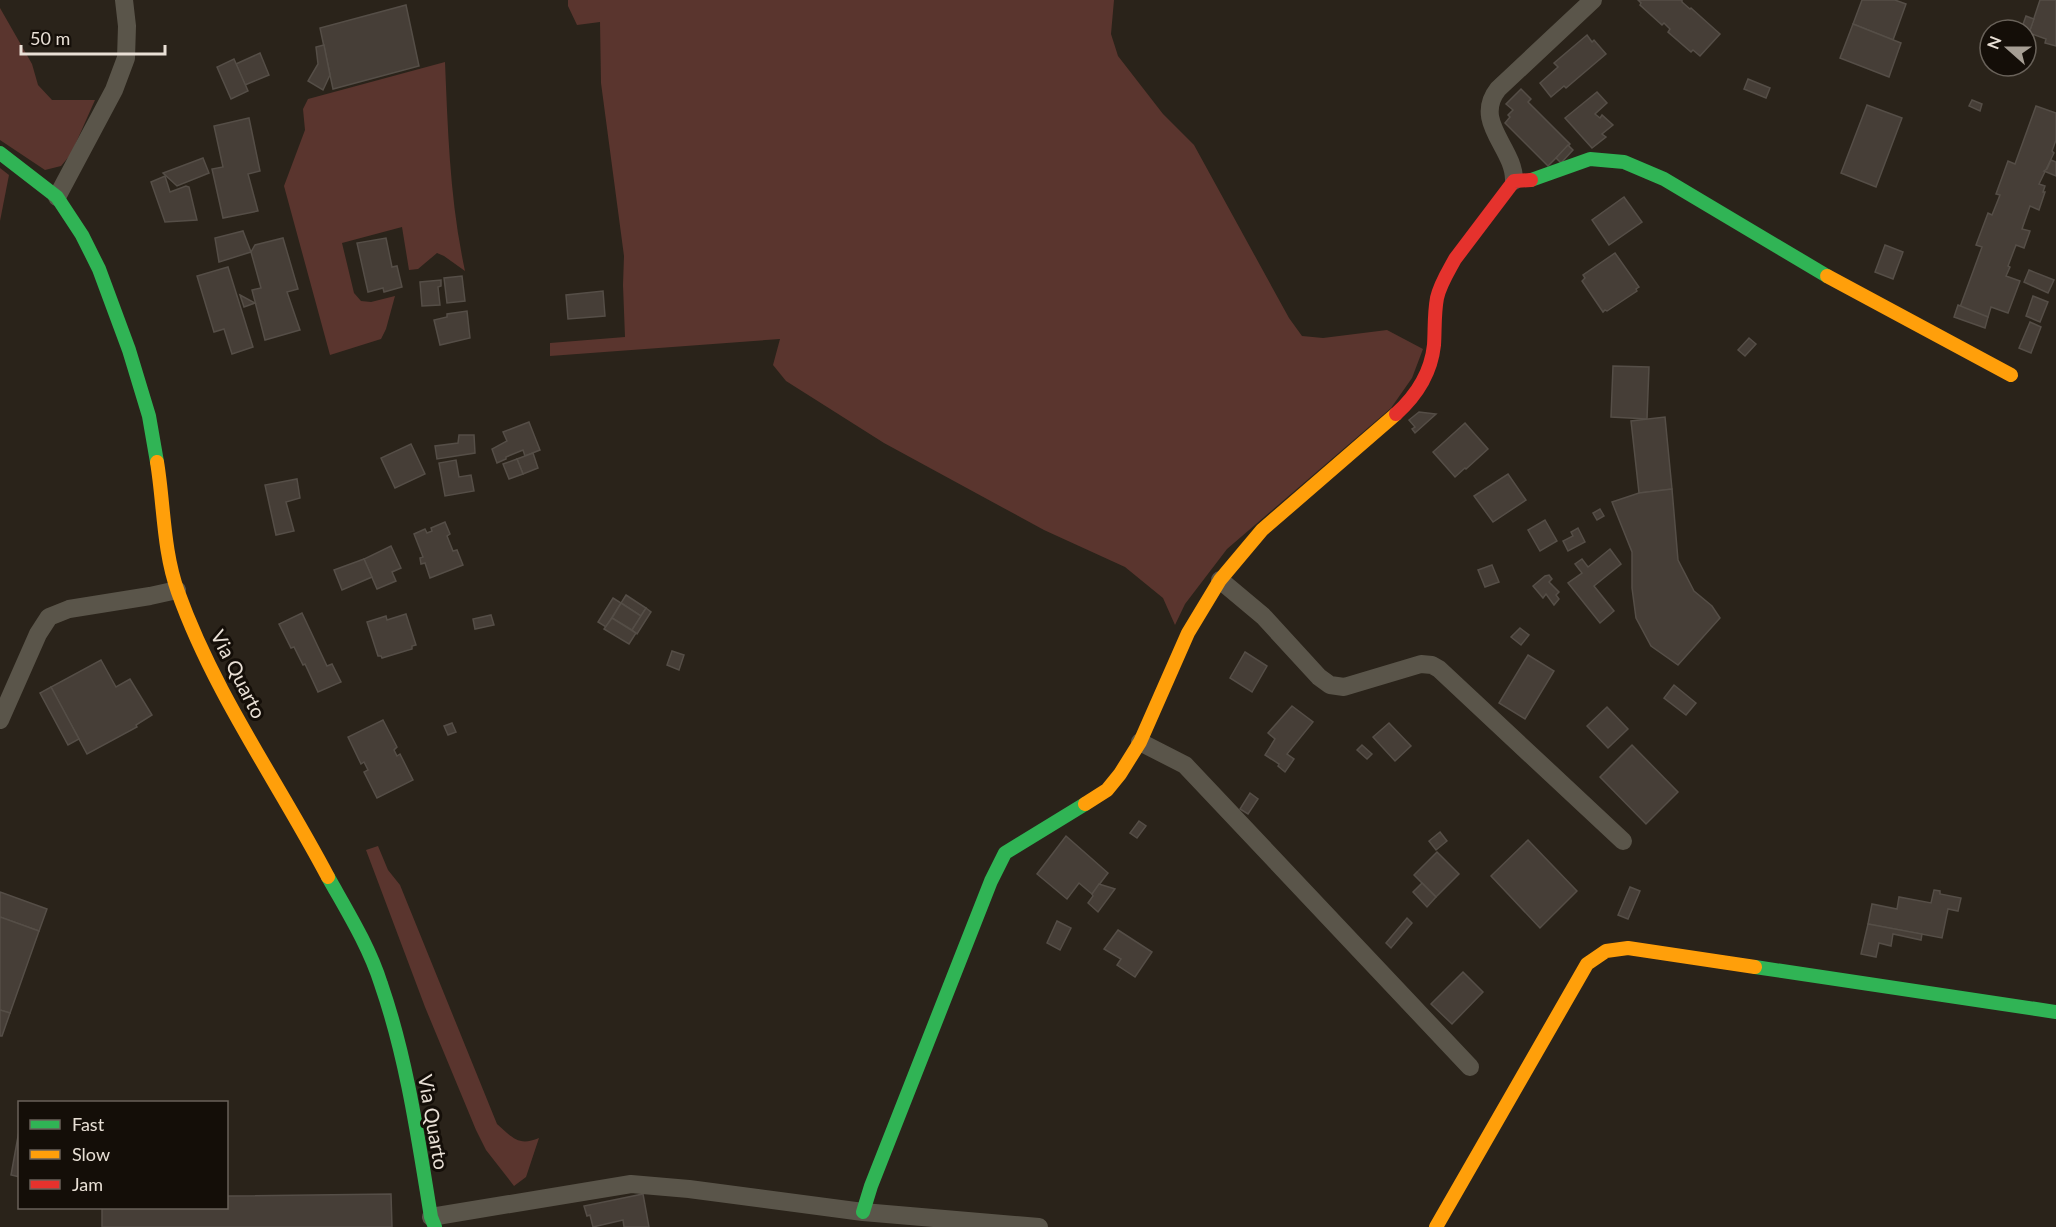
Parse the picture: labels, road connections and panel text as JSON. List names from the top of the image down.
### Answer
{
  "streets": {
    "street": ["Via Quarto"]
  },
  "legend": ["Fast", "Slow", "Jam"],
  "scale_bar": "50 m",
  "north": "left"
}
